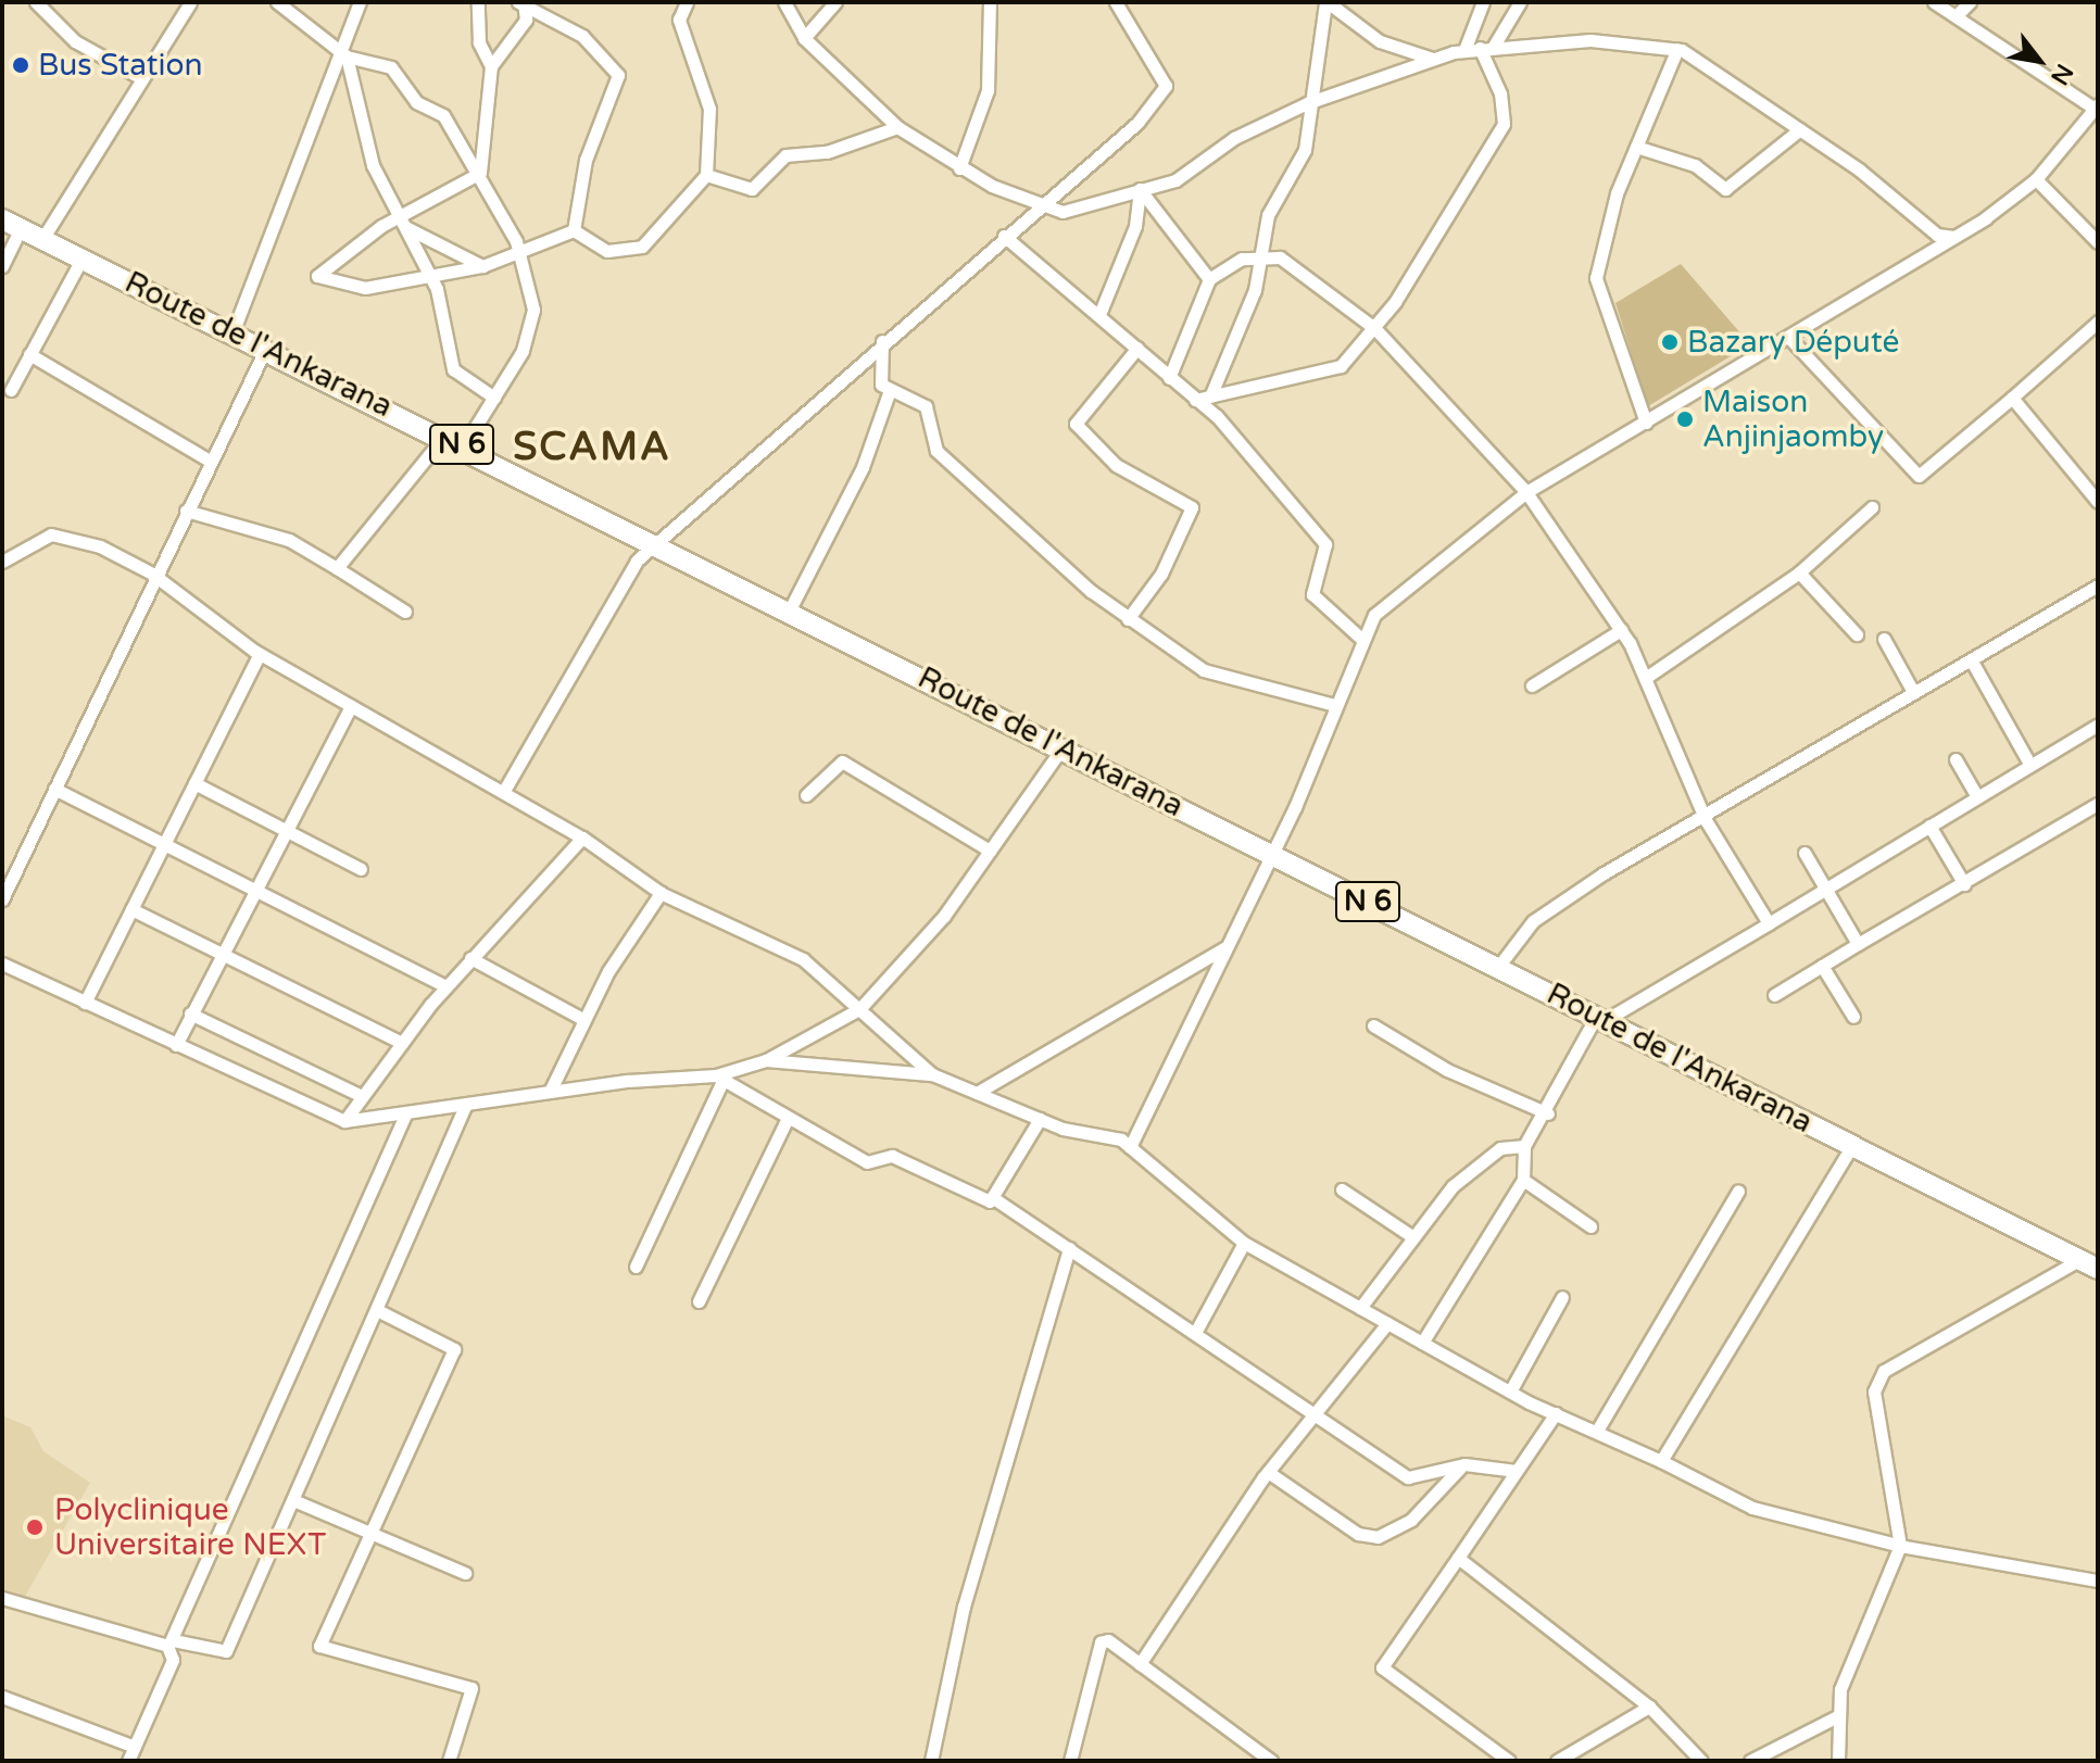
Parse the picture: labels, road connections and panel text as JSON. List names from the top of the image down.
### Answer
{
  "streets": {
    "main road": ["Route de l'Ankarana", "N 6"]
  },
  "districts": ["SCAMA"],
  "places": [
    "Bus Station",
    "Bazary Député",
    "Maison Anjinjaomby",
    "Polyclinique Universitaire NEXT"
  ],
  "north": "bottom right"
}
